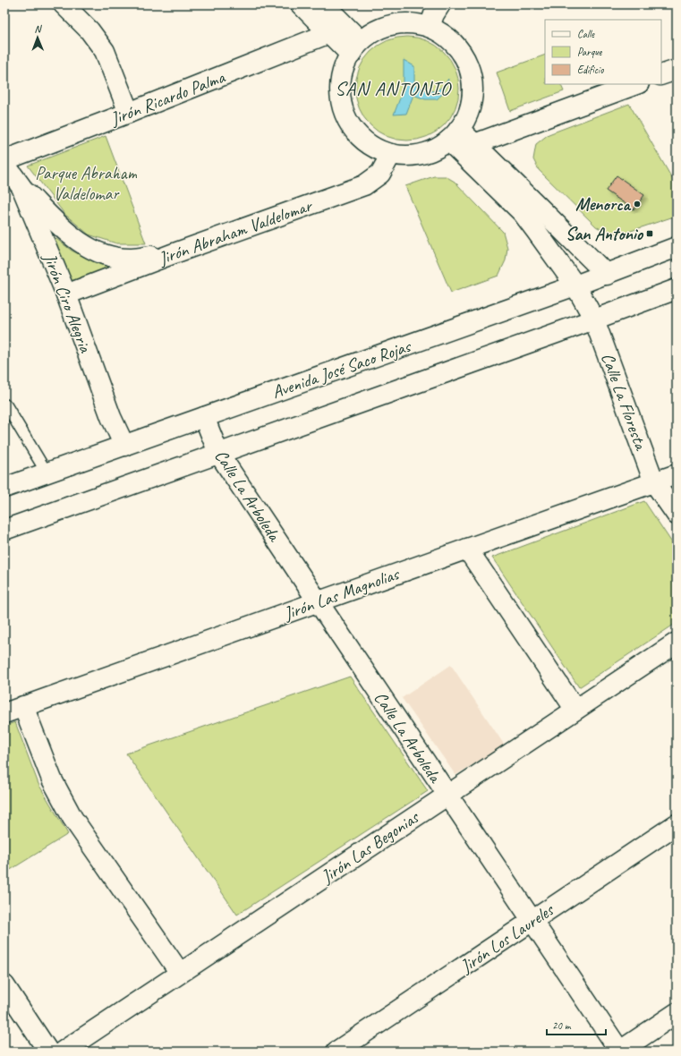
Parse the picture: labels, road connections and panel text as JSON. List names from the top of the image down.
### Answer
{
  "streets": {
    "street": [
      "Jirón Ricardo Palma",
      "Jirón Abraham Valdelomar",
      "Jirón Ciro Alegria",
      "Avenida José Saco Rojas",
      "Calle La Floresta",
      "Calle La Arboleda",
      "Jirón Las Magnolias",
      "Jirón Las Begonias",
      "Jirón Los Laureles"
    ]
  },
  "crossings": [
    ["Jirón Abraham Valdelomar", "Jirón Ciro Alegria"],
    ["Jirón Ciro Alegria", "Avenida José Saco Rojas"],
    ["Avenida José Saco Rojas", "Calle La Floresta"],
    ["Avenida José Saco Rojas", "Calle La Arboleda"],
    ["Calle La Floresta", "Jirón Las Magnolias"],
    ["Calle La Arboleda", "Jirón Las Magnolias"],
    ["Calle La Arboleda", "Jirón Las Begonias"],
    ["Calle La Arboleda", "Jirón Los Laureles"]
  ],
  "districts": ["SAN ANTONIO"],
  "parks": ["Parque Abraham Valdelomar"],
  "places": {
    "other": ["Menorca"],
    "transit": ["San Antonio"]
  },
  "legend": ["Calle", "Parque", "Edificio"],
  "scale_bar": "20 m",
  "north": "top"
}
